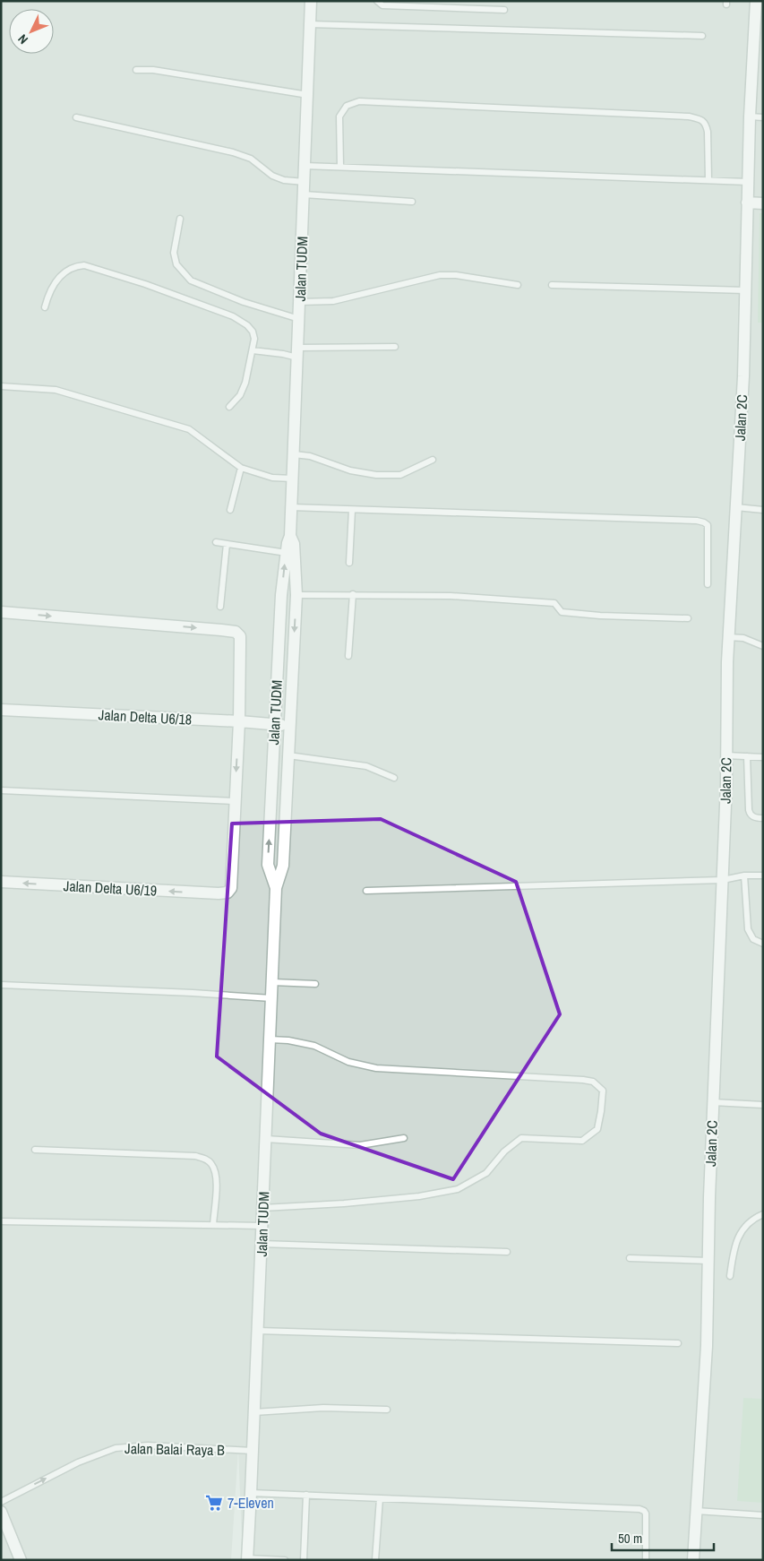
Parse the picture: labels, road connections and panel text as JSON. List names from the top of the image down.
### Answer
{
  "streets": {
    "street": [
      "Jalan TUDM",
      "Jalan 2C",
      "Jalan Delta U6/18",
      "Jalan Delta U6/19"
    ],
    "lane": ["Jalan Balai Raya B"]
  },
  "crossings": [
    ["Jalan TUDM", "Jalan Delta U6/18"],
    ["Jalan TUDM", "Jalan Balai Raya B"]
  ],
  "one_way": ["Jalan Balai Raya B"],
  "places": {
    "supermarket": ["7-Eleven"]
  },
  "scale_bar": "50 m",
  "north": "bottom left"
}
